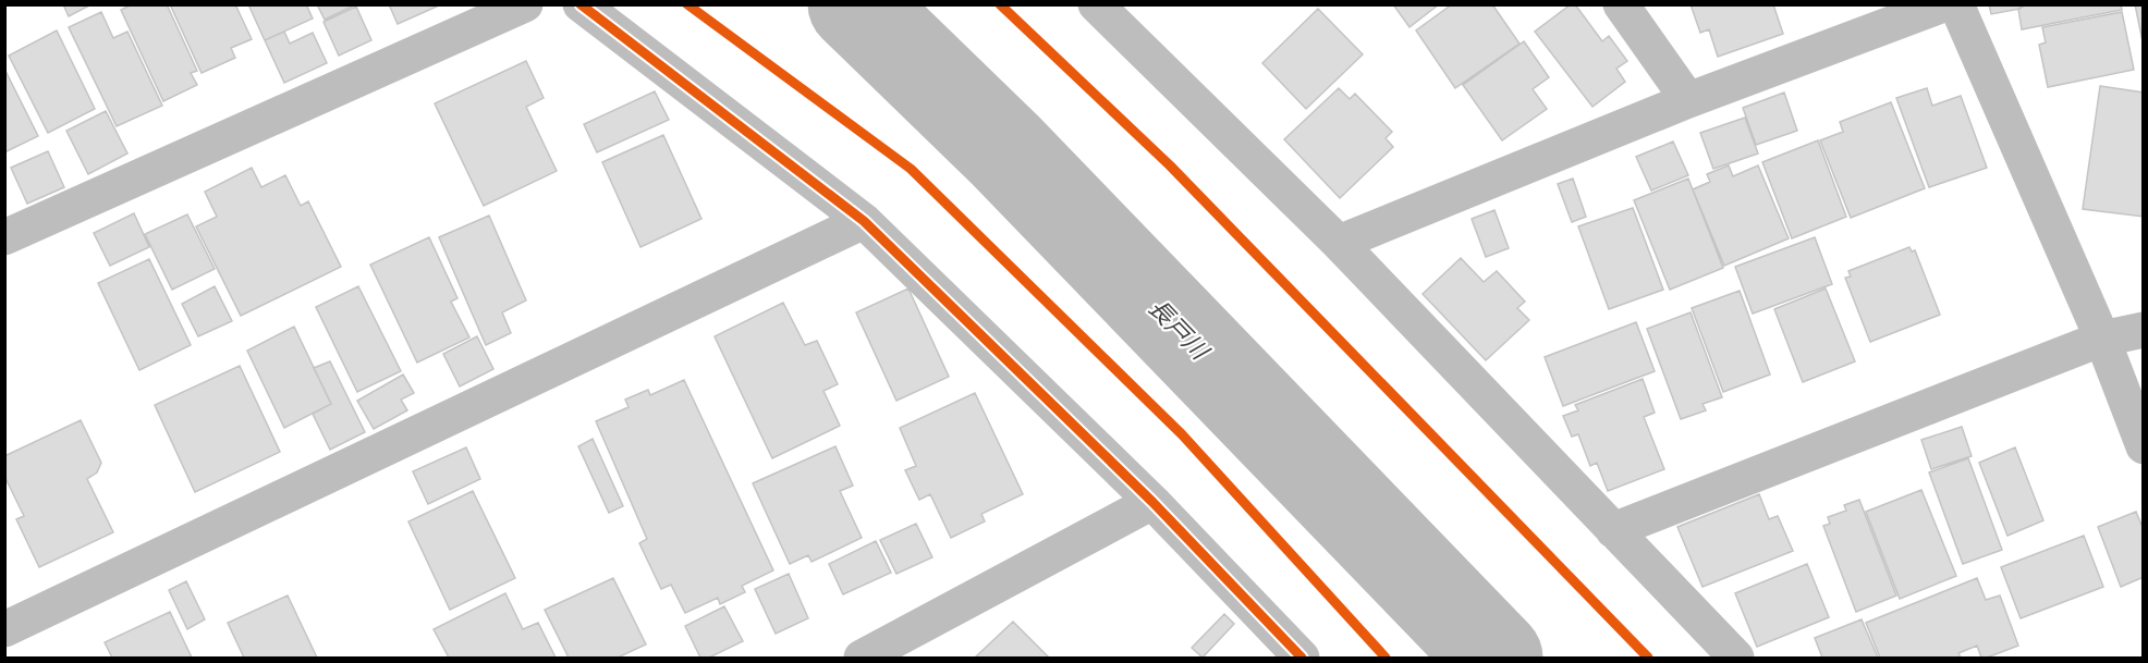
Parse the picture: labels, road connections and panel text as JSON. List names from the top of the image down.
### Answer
{
  "water": ["長戸川"]
}
